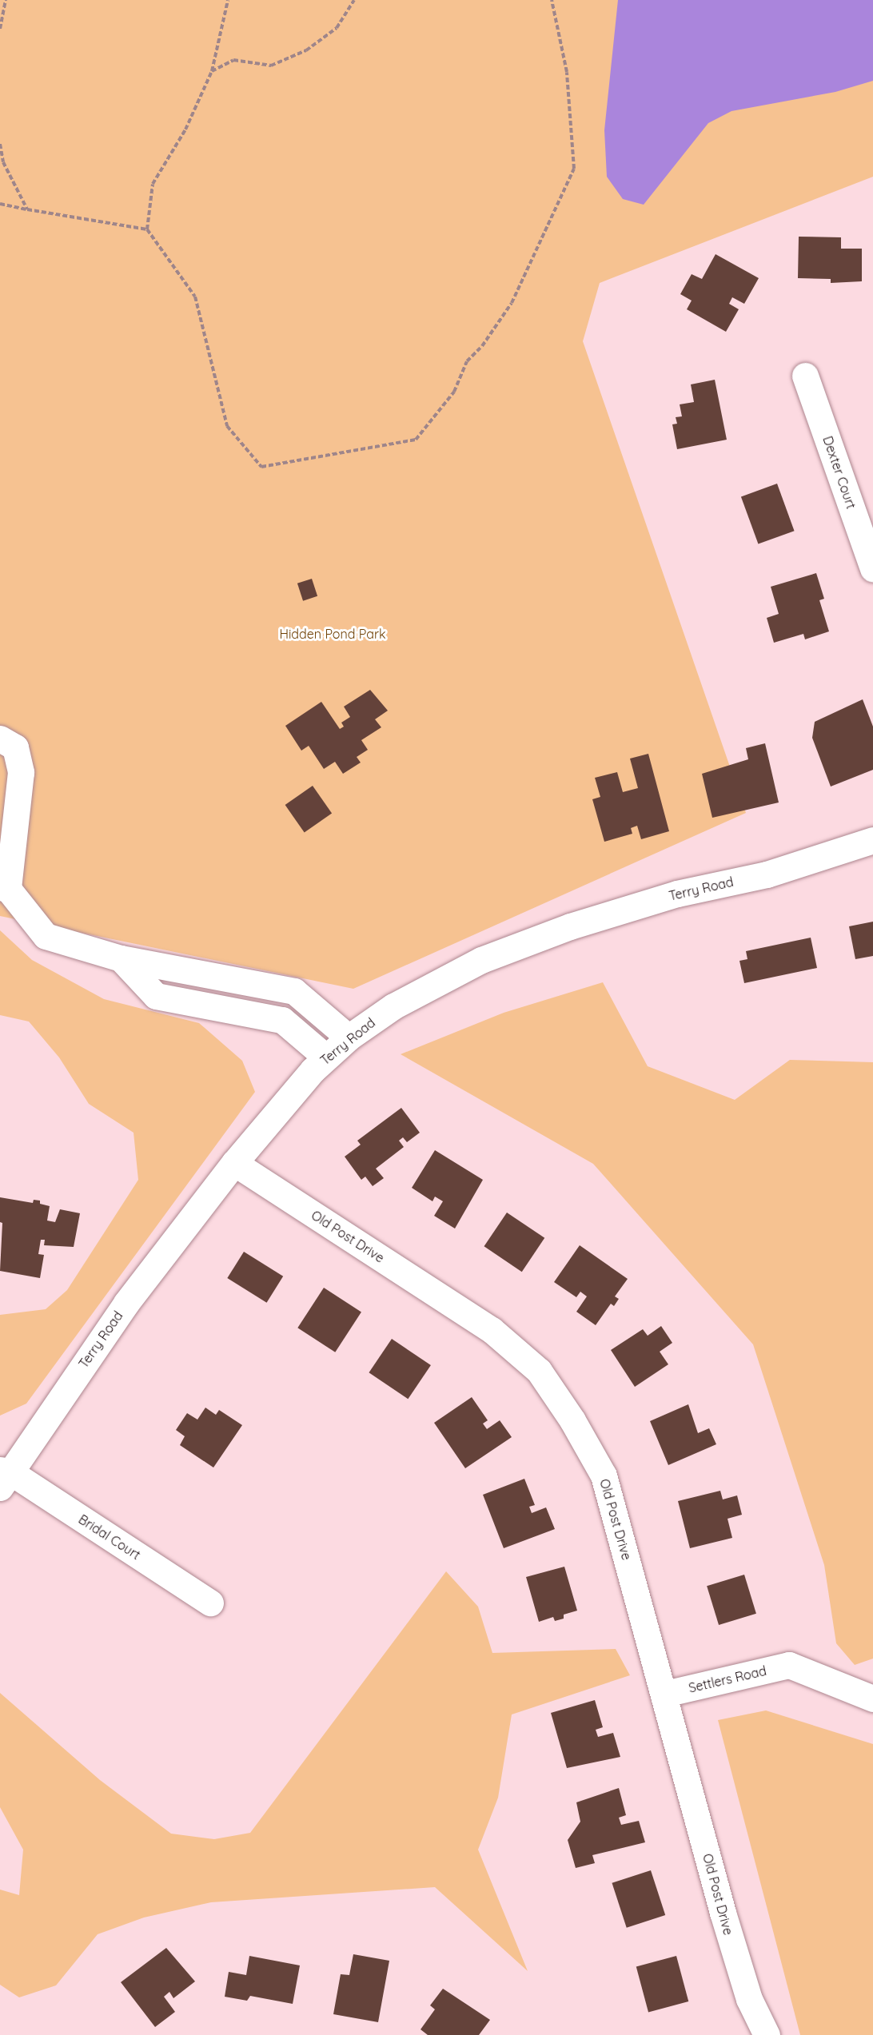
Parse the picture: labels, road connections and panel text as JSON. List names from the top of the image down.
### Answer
{
  "streets": {
    "street": [
      "Dexter Court",
      "Terry Road",
      "Old Post Drive",
      "Bridal Court",
      "Settlers Road"
    ]
  },
  "crossings": [
    ["Terry Road", "Old Post Drive"],
    ["Terry Road", "Bridal Court"],
    ["Old Post Drive", "Settlers Road"]
  ],
  "parks": ["Hidden Pond Park"]
}
